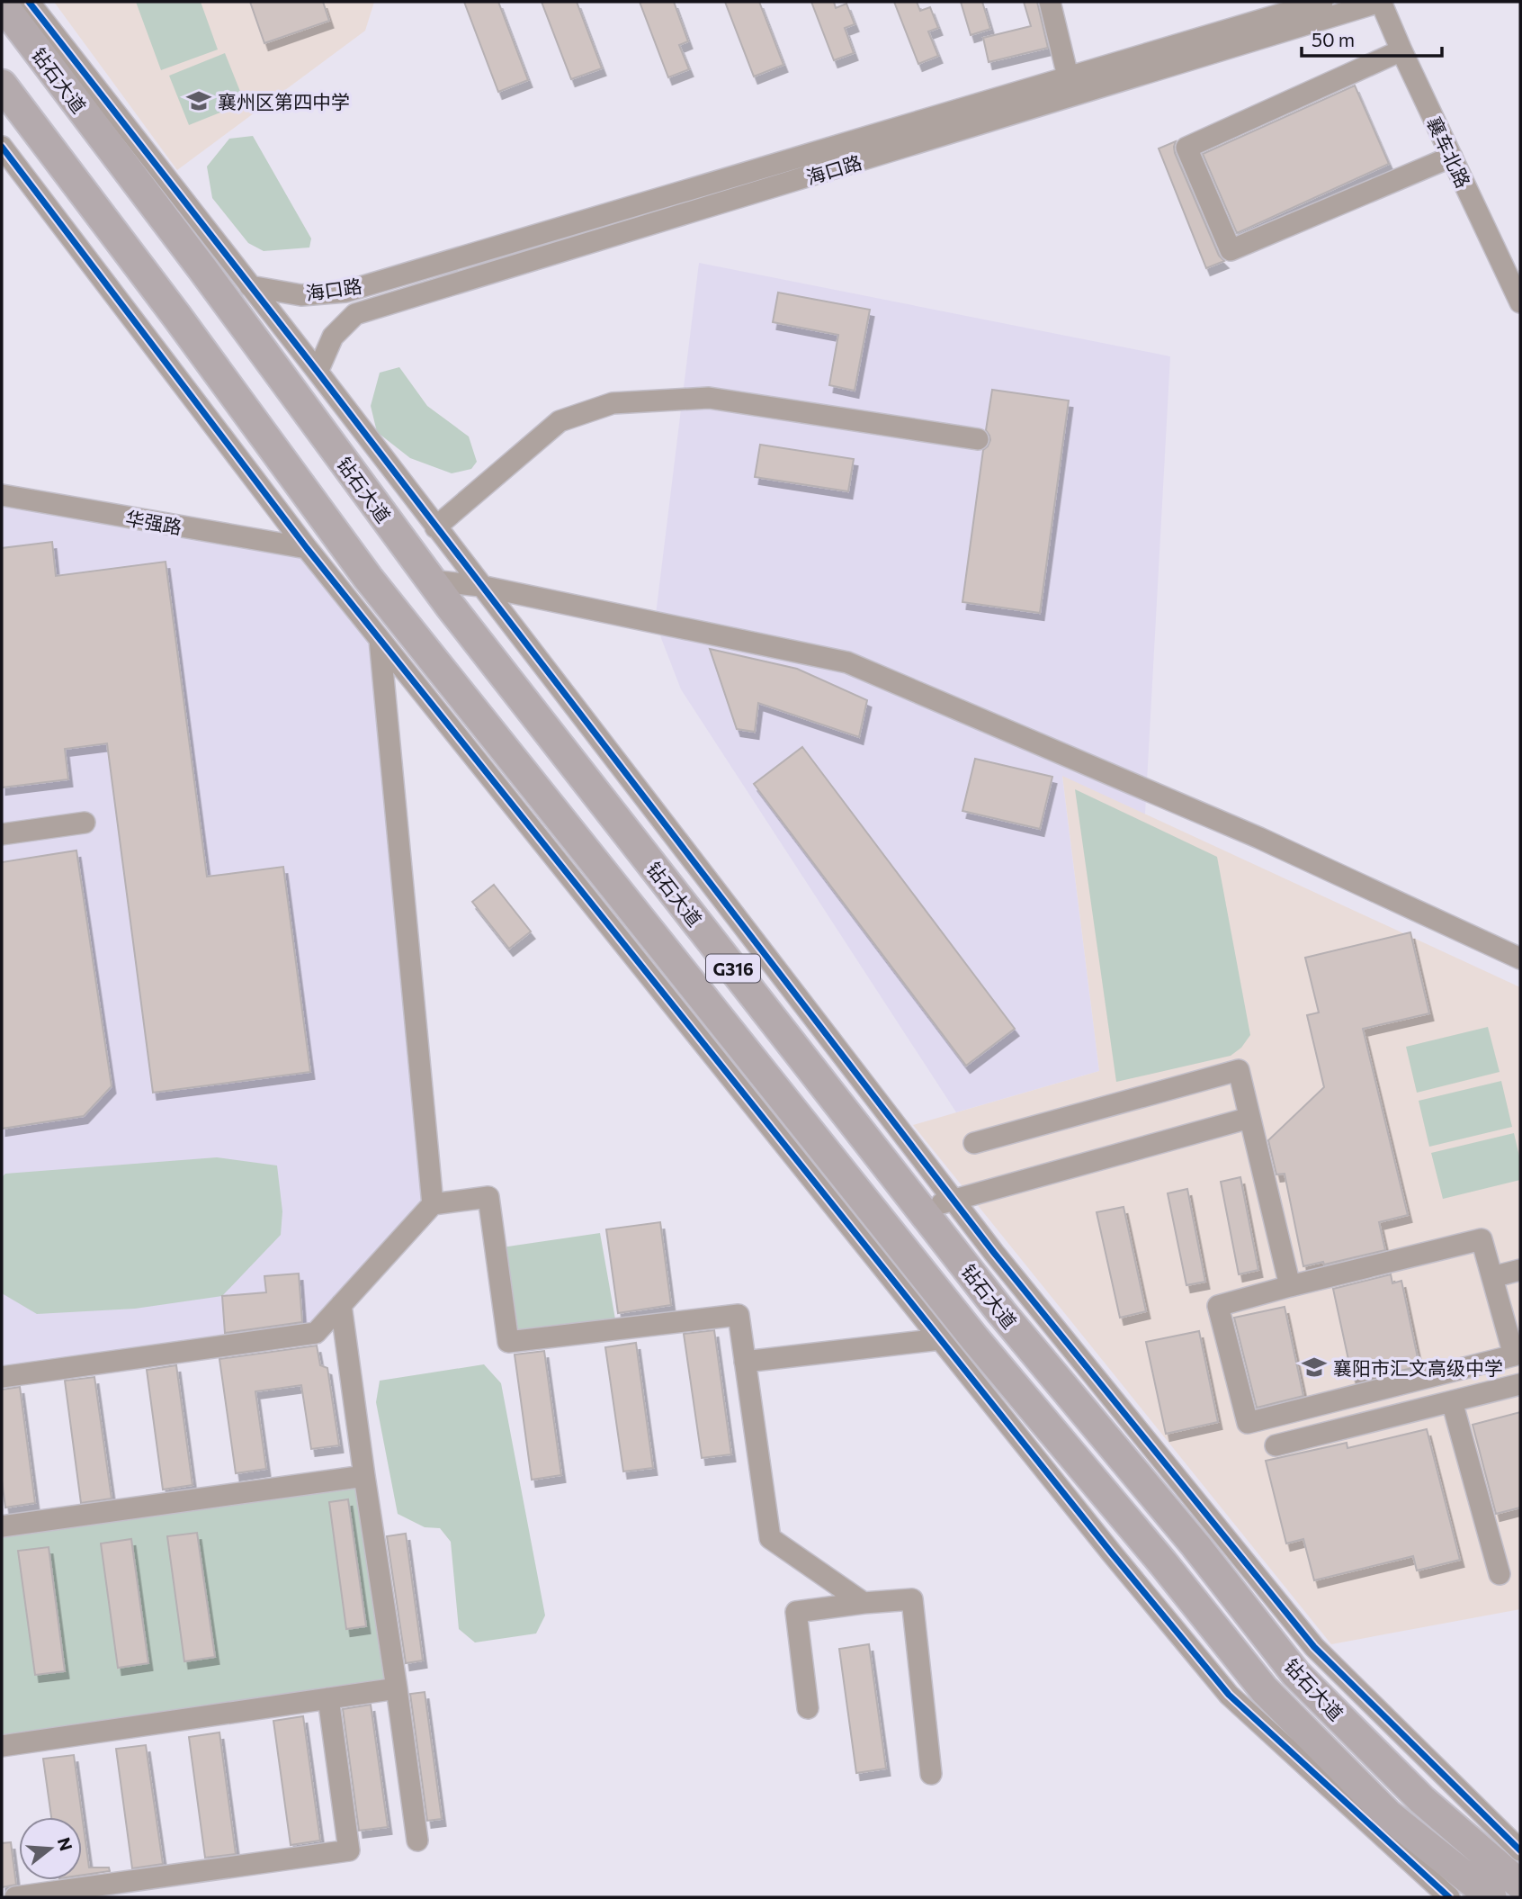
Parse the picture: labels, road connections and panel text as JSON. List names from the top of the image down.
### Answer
{
  "streets": {
    "highway": ["钻石大道", "G316"],
    "street": ["襄车北路", "海口路", "华强路"]
  },
  "crossings": [
    ["襄车北路", "海口路"]
  ],
  "places": {
    "school or university": ["襄州区第四中学", "襄阳市汇文高级中学"]
  },
  "scale_bar": "50 m",
  "north": "right"
}
